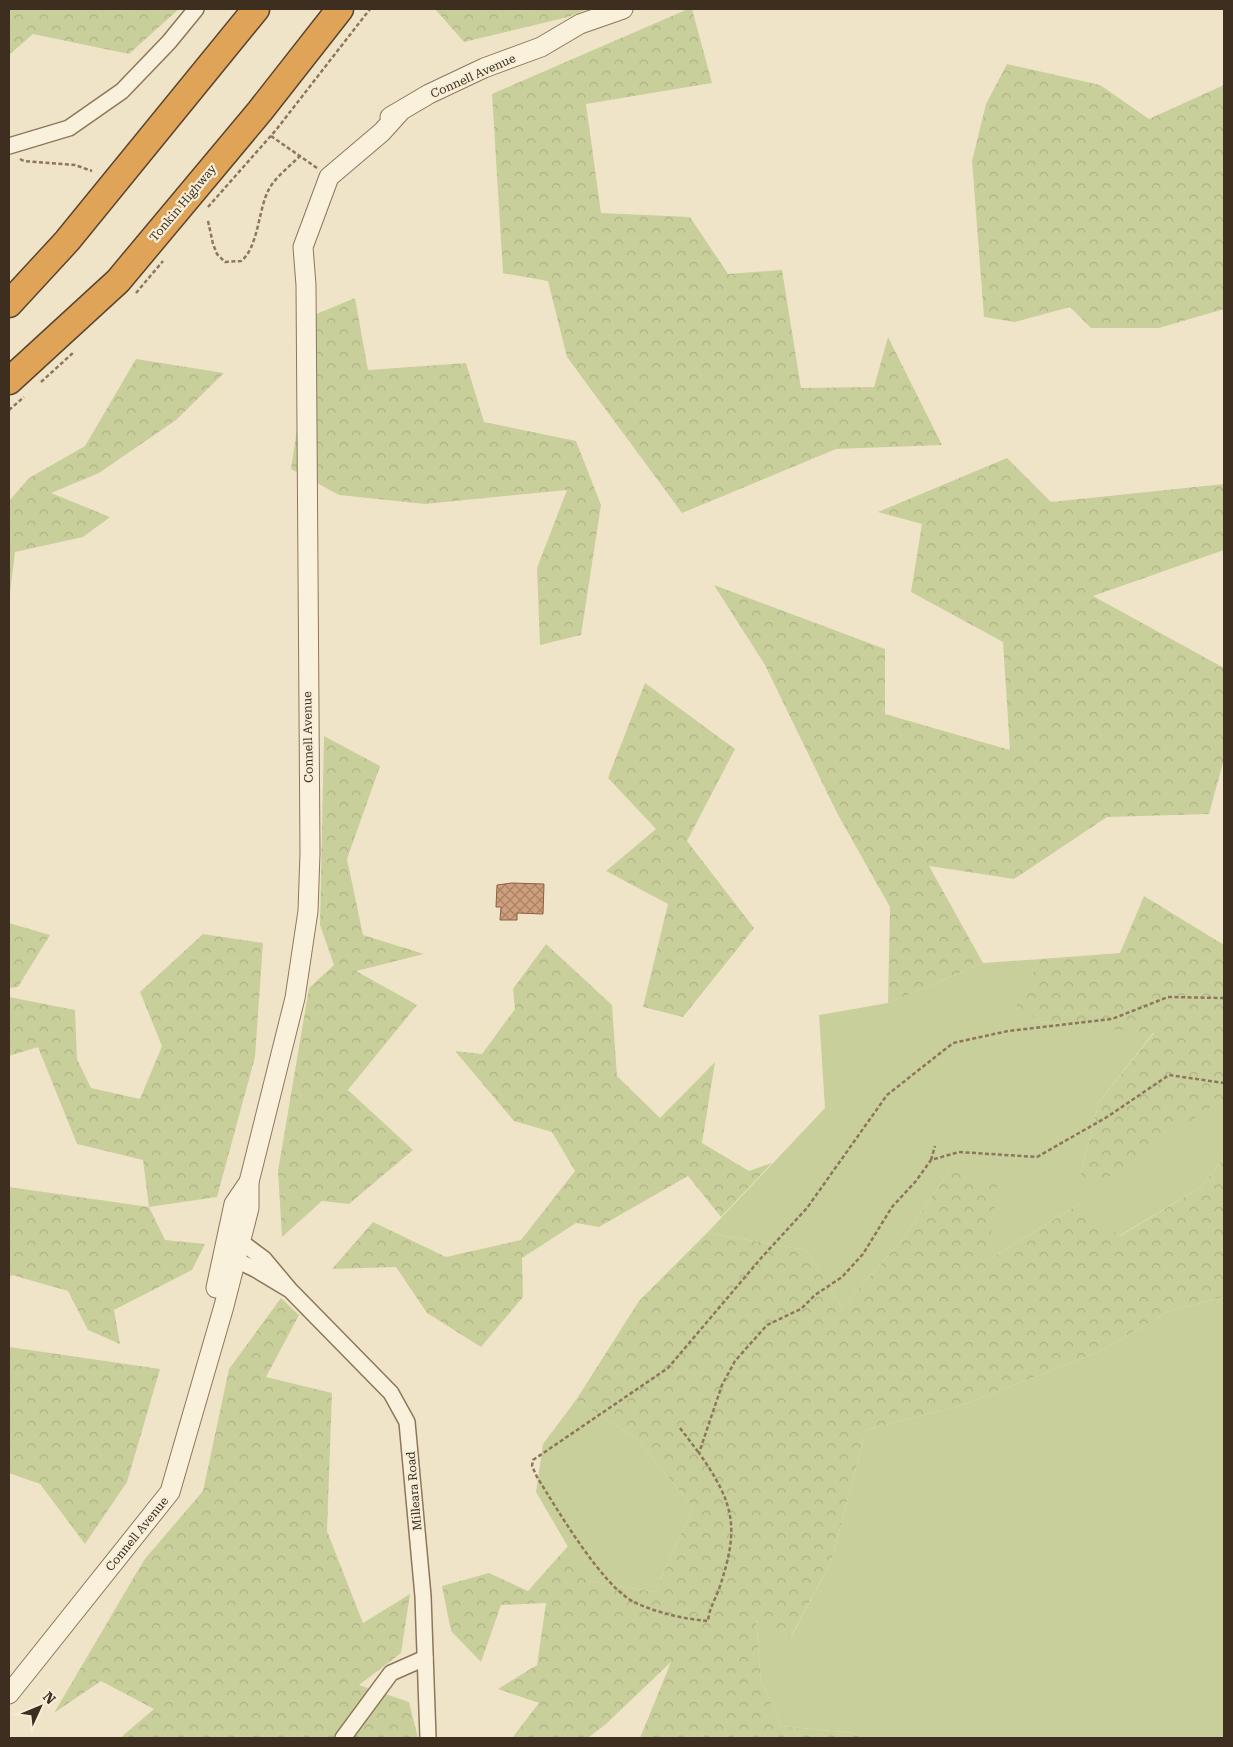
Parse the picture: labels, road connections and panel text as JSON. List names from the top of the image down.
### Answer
{
  "streets": {
    "highway": ["Tonkin Highway"],
    "street": ["Connell Avenue", "Milleara Road"]
  },
  "crossings": [
    ["Connell Avenue", "Milleara Road"]
  ],
  "north": "top right"
}
